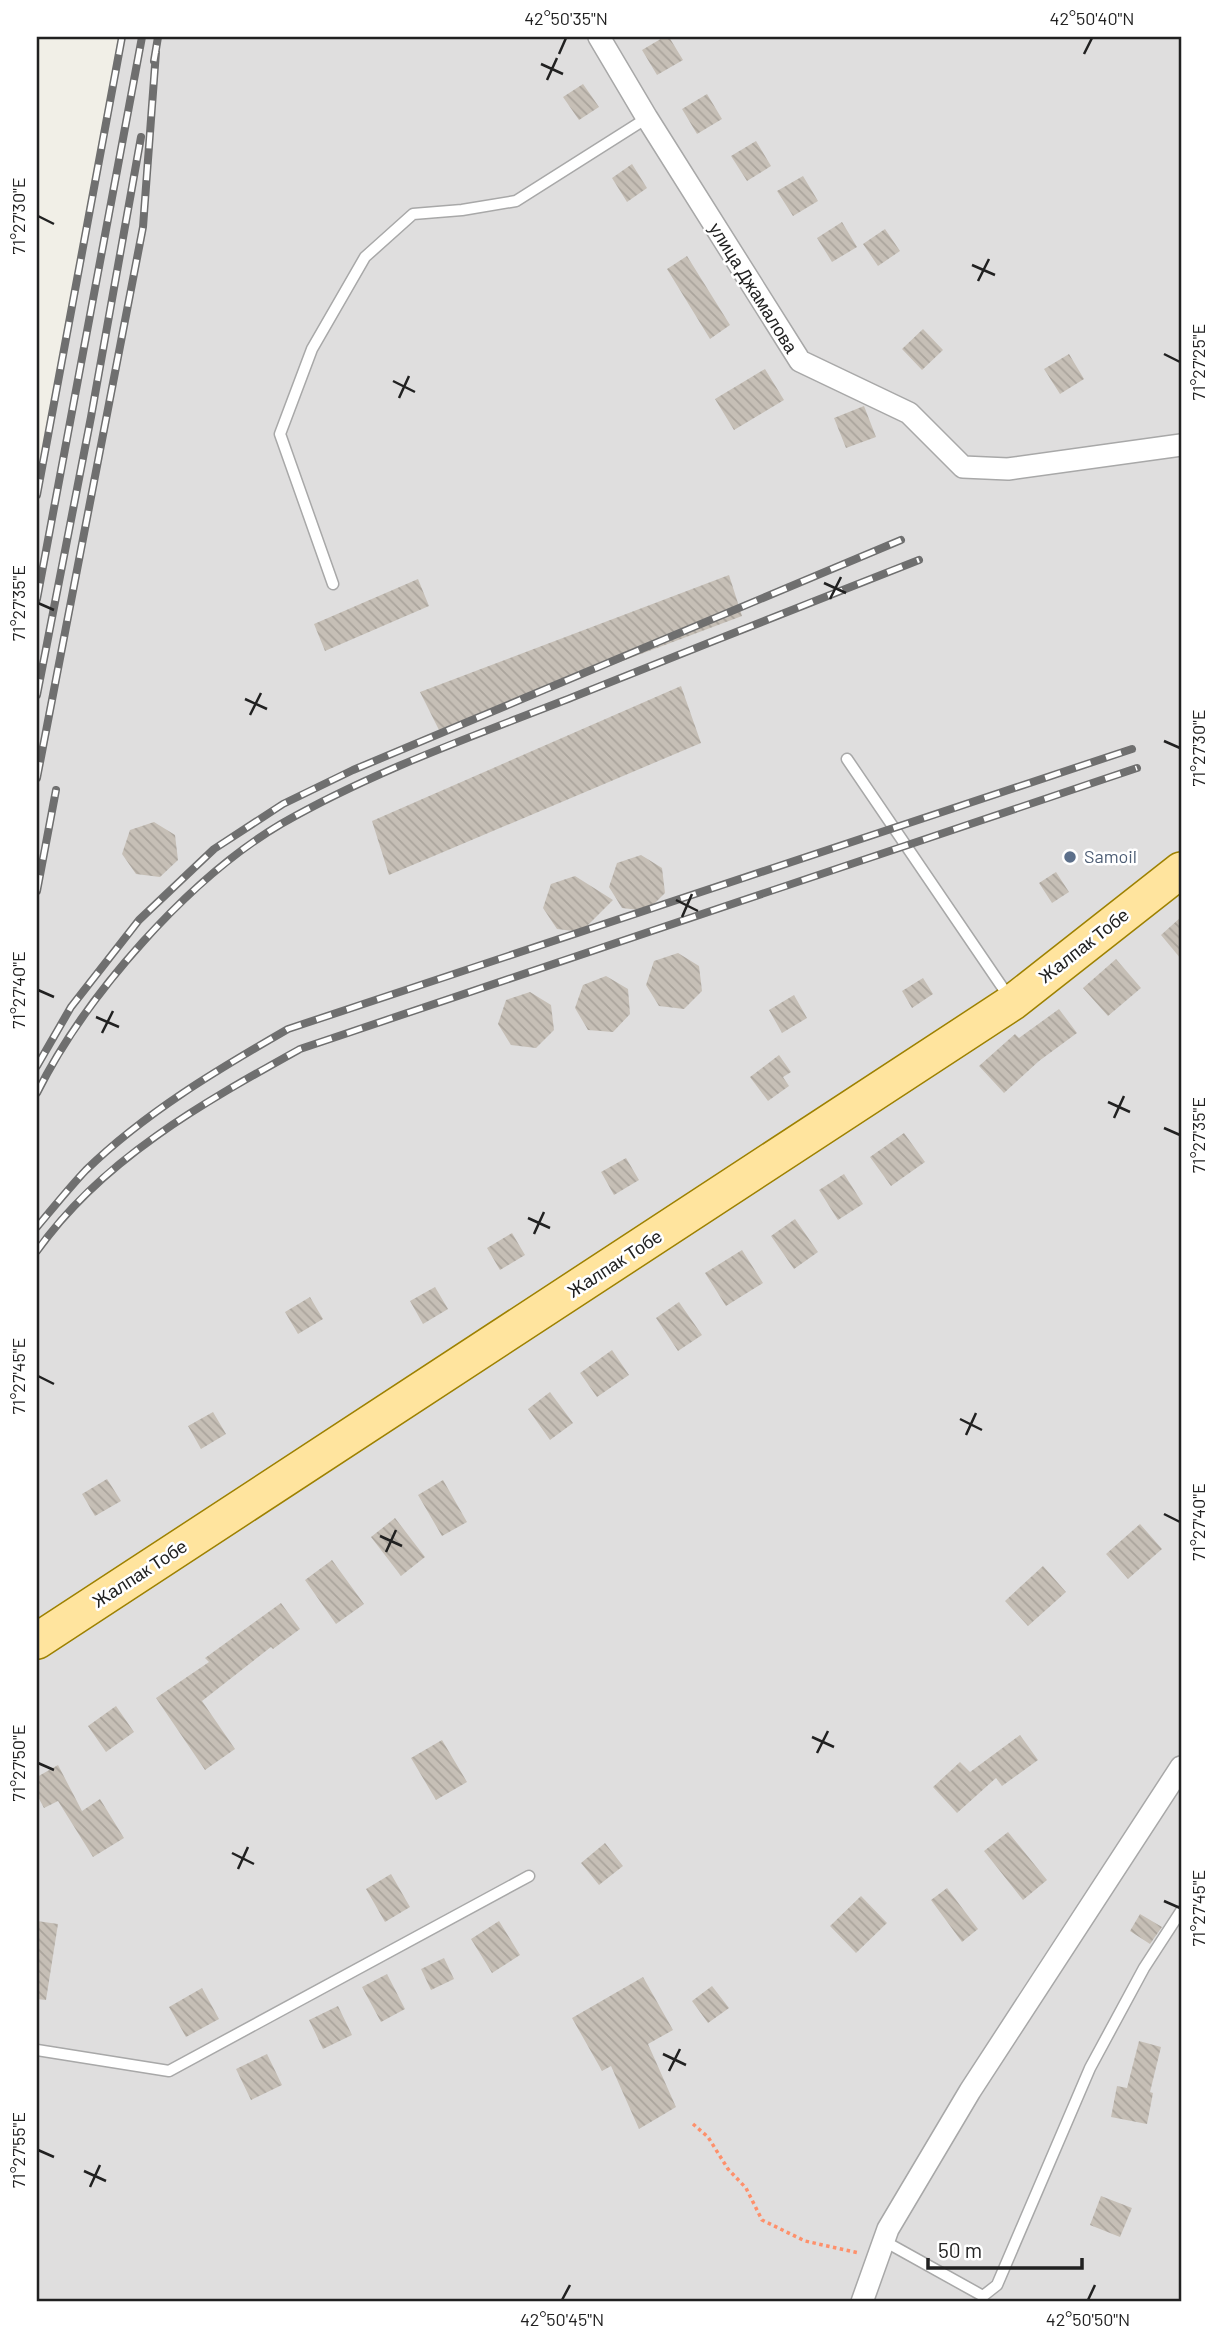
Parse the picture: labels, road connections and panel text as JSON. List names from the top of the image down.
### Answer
{
  "streets": {
    "main road": ["Жалпак Тобе"],
    "street": ["улица Джамалова"]
  },
  "places": ["Samoil"],
  "scale_bar": "50 m",
  "coordinates": [
    "42°50'35\"N",
    "42°50'40\"N",
    "71°27'30\"E",
    "71°27'25\"E",
    "71°27'35\"E",
    "71°27'40\"E",
    "71°27'45\"E",
    "71°27'50\"E",
    "71°27'55\"E",
    "42°50'45\"N",
    "42°50'50\"N"
  ]
}
